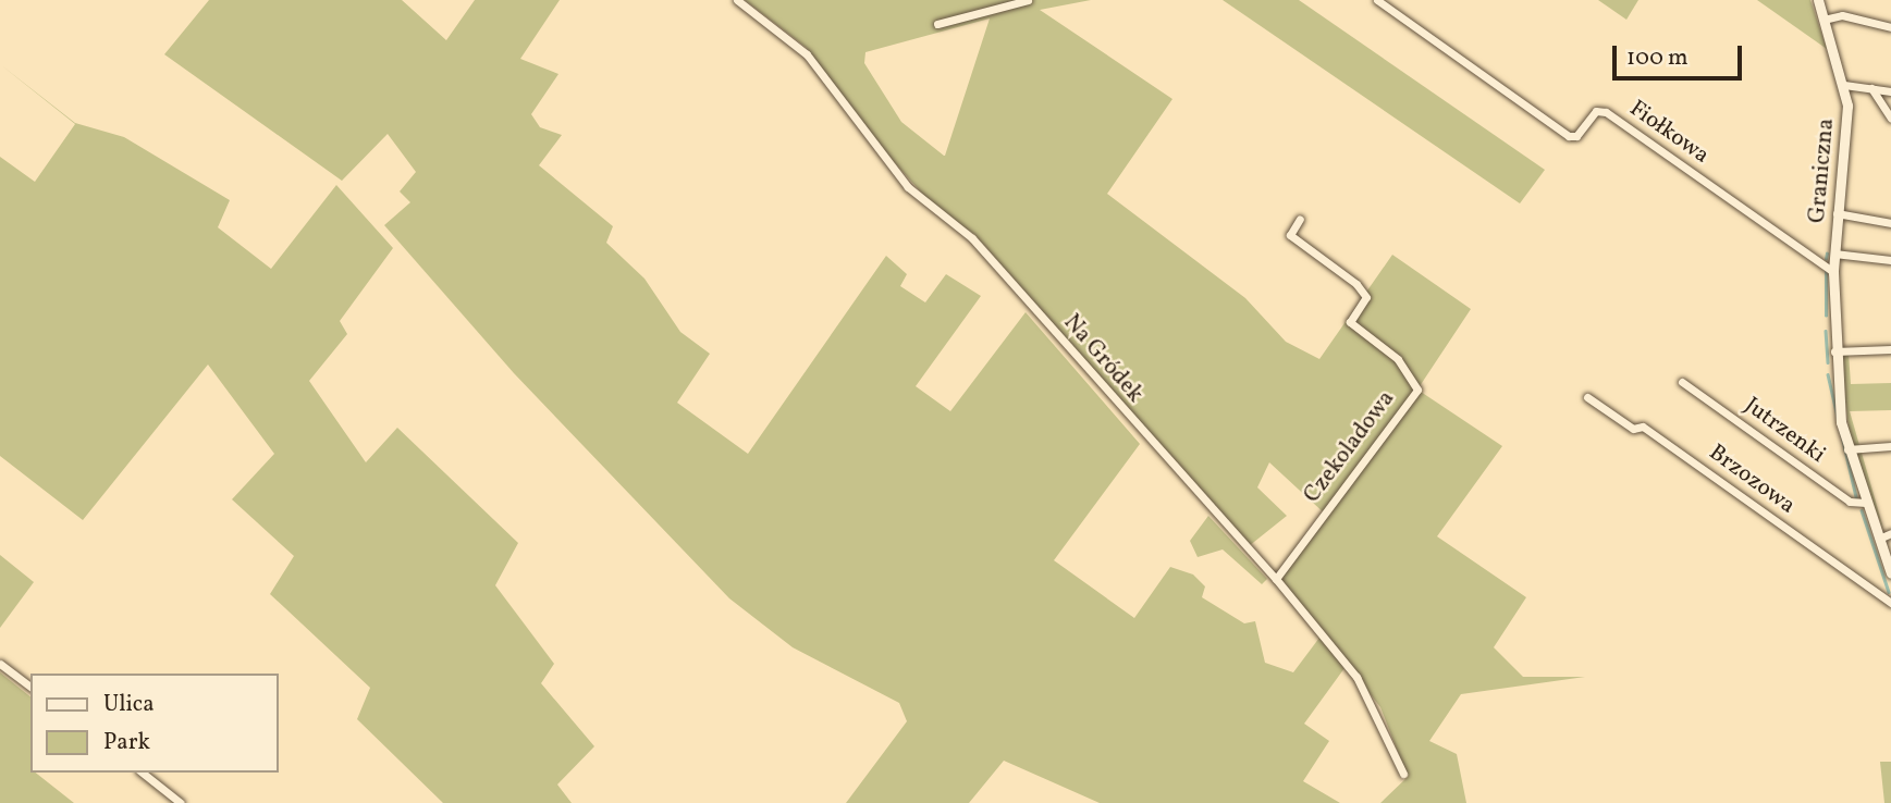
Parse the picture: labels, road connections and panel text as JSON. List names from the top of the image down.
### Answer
{
  "streets": {
    "street": [
      "Fiołkowa",
      "Graniczna",
      "Na Gródek",
      "Jutrzenki",
      "Czekoladowa",
      "Brzozowa"
    ]
  },
  "crossings": [
    ["Fiołkowa", "Graniczna"],
    ["Graniczna", "Jutrzenki"],
    ["Na Gródek", "Czekoladowa"]
  ],
  "legend": ["Ulica", "Park"],
  "scale_bar": "100 m"
}
